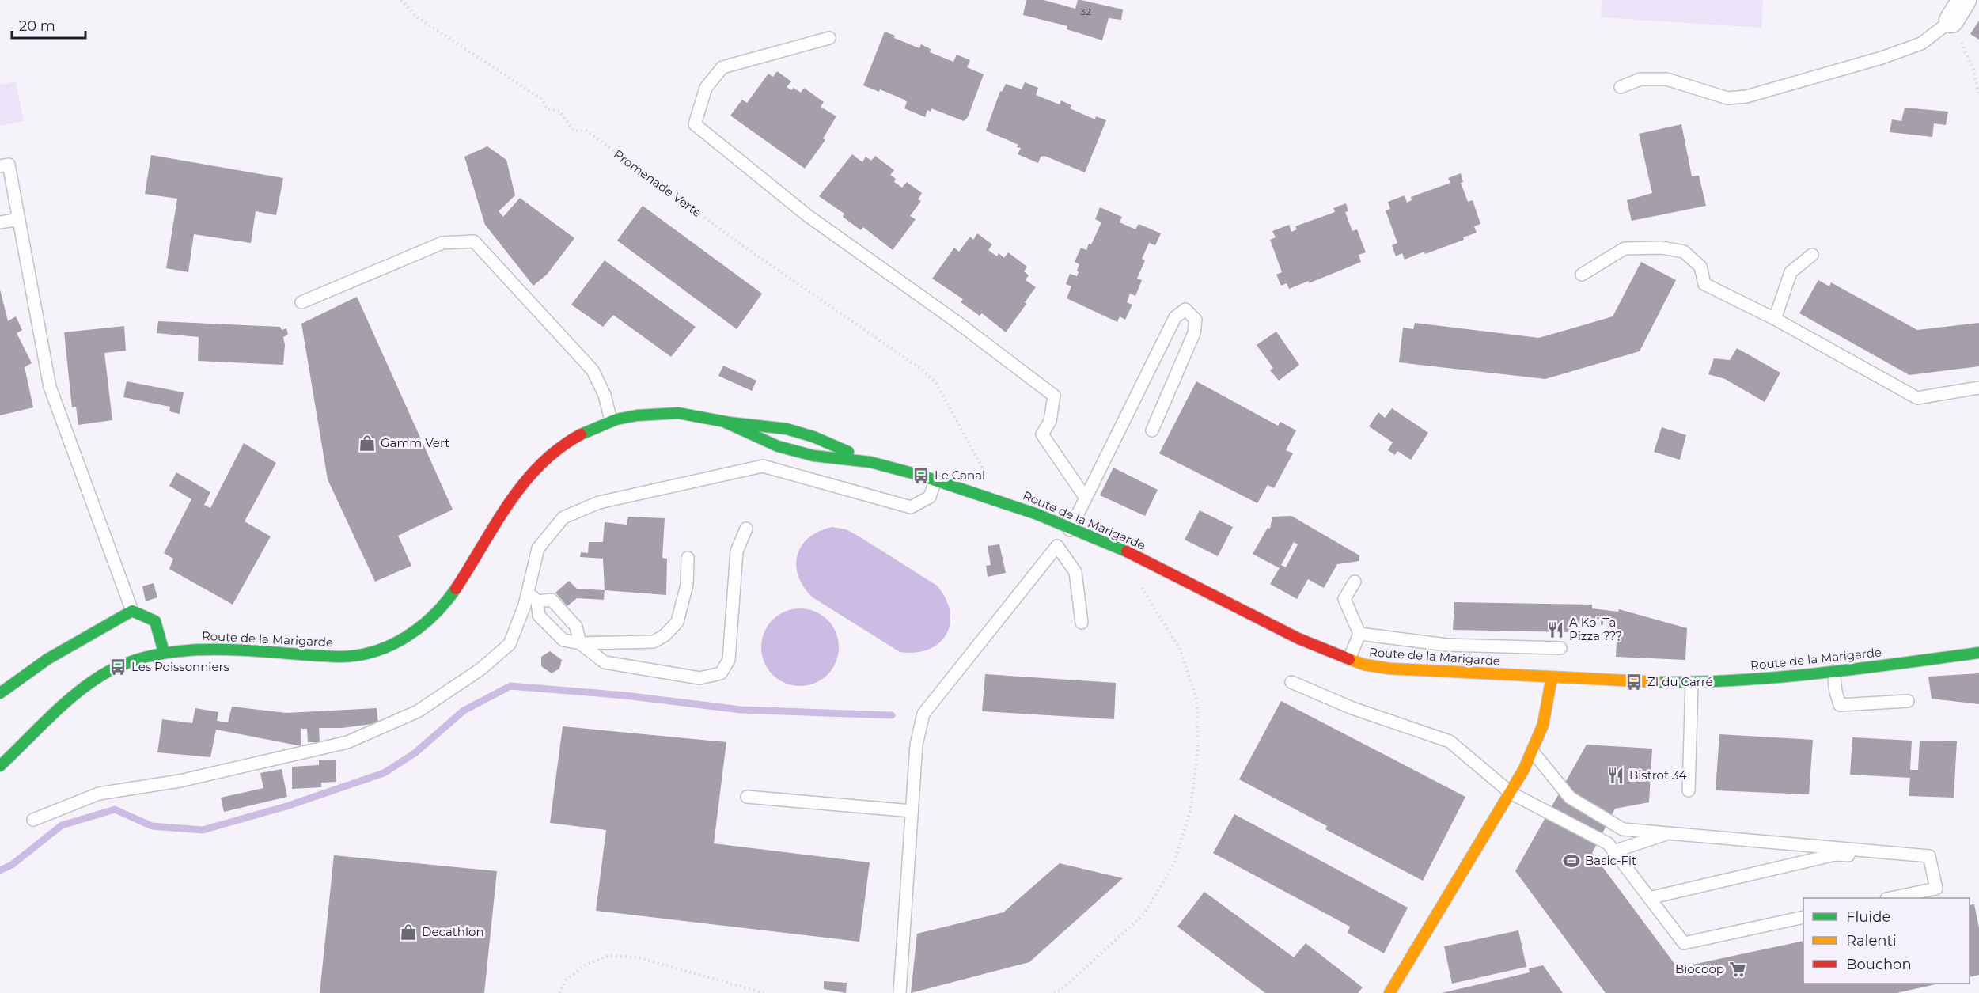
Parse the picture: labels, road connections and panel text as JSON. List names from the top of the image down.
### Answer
{
  "streets": {
    "main road": ["Route de la Marigarde"],
    "path": ["Promenade Verte"]
  },
  "places": {
    "shop": ["Gamm Vert", "Decathlon"],
    "bus stop": ["Le Canal", "Les Poissonniers", "ZI du Carré"],
    "restaurant": ["A Koi Ta Pizza ???", "Bistrot 34"],
    "sports": ["Basic-Fit"],
    "supermarket": ["Biocoop"]
  },
  "house_numbers": ["32"],
  "legend": ["Fluide", "Ralenti", "Bouchon"],
  "scale_bar": "20 m"
}
